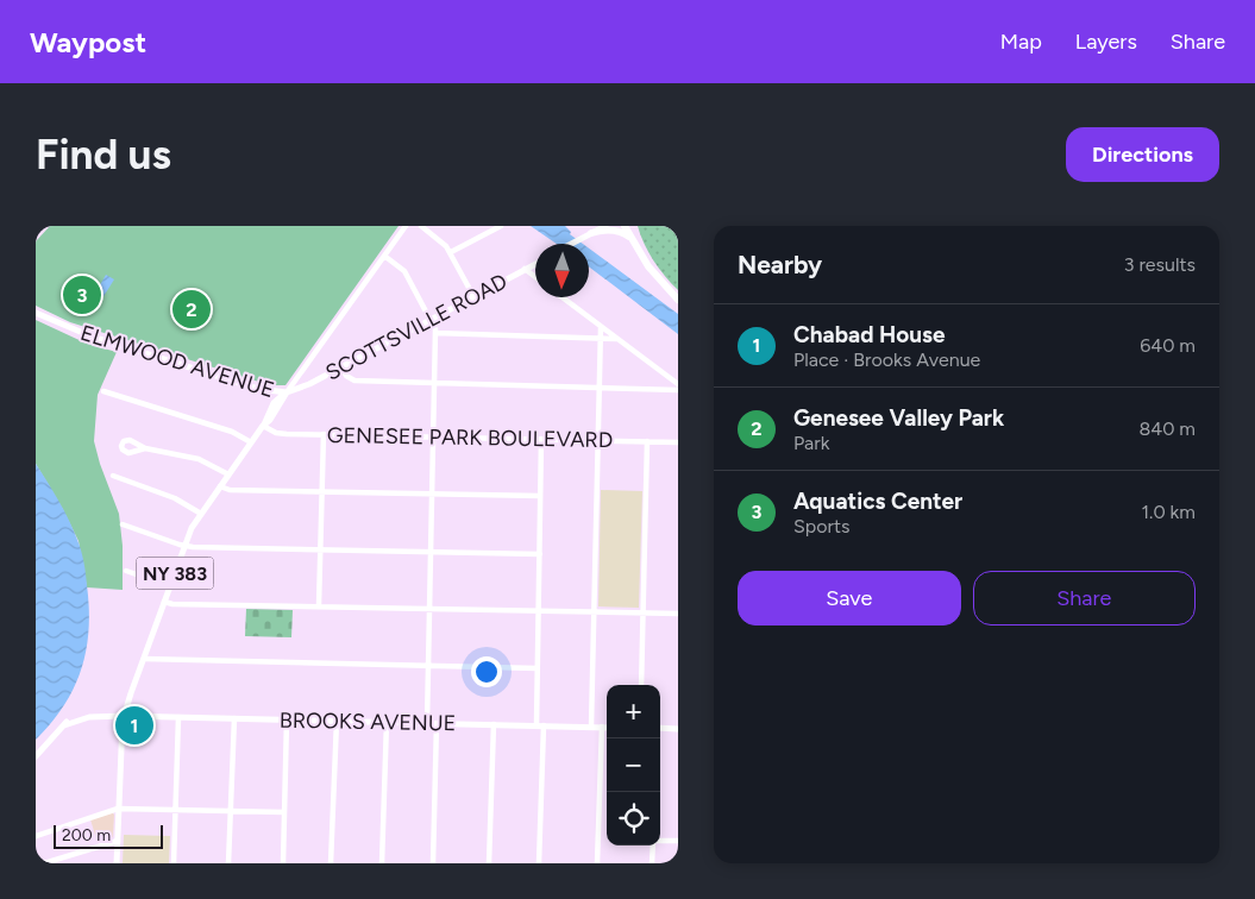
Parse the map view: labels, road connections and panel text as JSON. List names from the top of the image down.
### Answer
{
  "streets": {
    "main road": [
      "SCOTTSVILLE ROAD",
      "ELMWOOD AVENUE",
      "NY 383",
      "BROOKS AVENUE"
    ],
    "street": ["GENESEE PARK BOULEVARD"]
  },
  "crossings": [
    ["SCOTTSVILLE ROAD", "ELMWOOD AVENUE"],
    ["SCOTTSVILLE ROAD", "NY 383"],
    ["ELMWOOD AVENUE", "NY 383"],
    ["GENESEE PARK BOULEVARD", "NY 383"],
    ["NY 383", "BROOKS AVENUE"]
  ],
  "scale_bar": "200 m",
  "north": "bottom",
  "page": {
    "header": "Waypost",
    "nav": ["Map", "Layers", "Share"],
    "buttons": [
      "Directions",
      ["Save", "Share"]
    ],
    "title": "Find us",
    "heading": ["Nearby", "3 results"],
    "pins": ["3", "2", "1"],
    "list": [
      {
        "mark": "1",
        "name": "Chabad House",
        "note": "Place · Brooks Avenue",
        "value": "640 m"
      },
      {
        "mark": "2",
        "name": "Genesee Valley Park",
        "note": "Park",
        "value": "840 m"
      },
      {
        "mark": "3",
        "name": "Aquatics Center",
        "note": "Sports",
        "value": "1.0 km"
      }
    ],
    "map_buttons": ["+", "−"],
    "scale": "200 m"
  }
}
